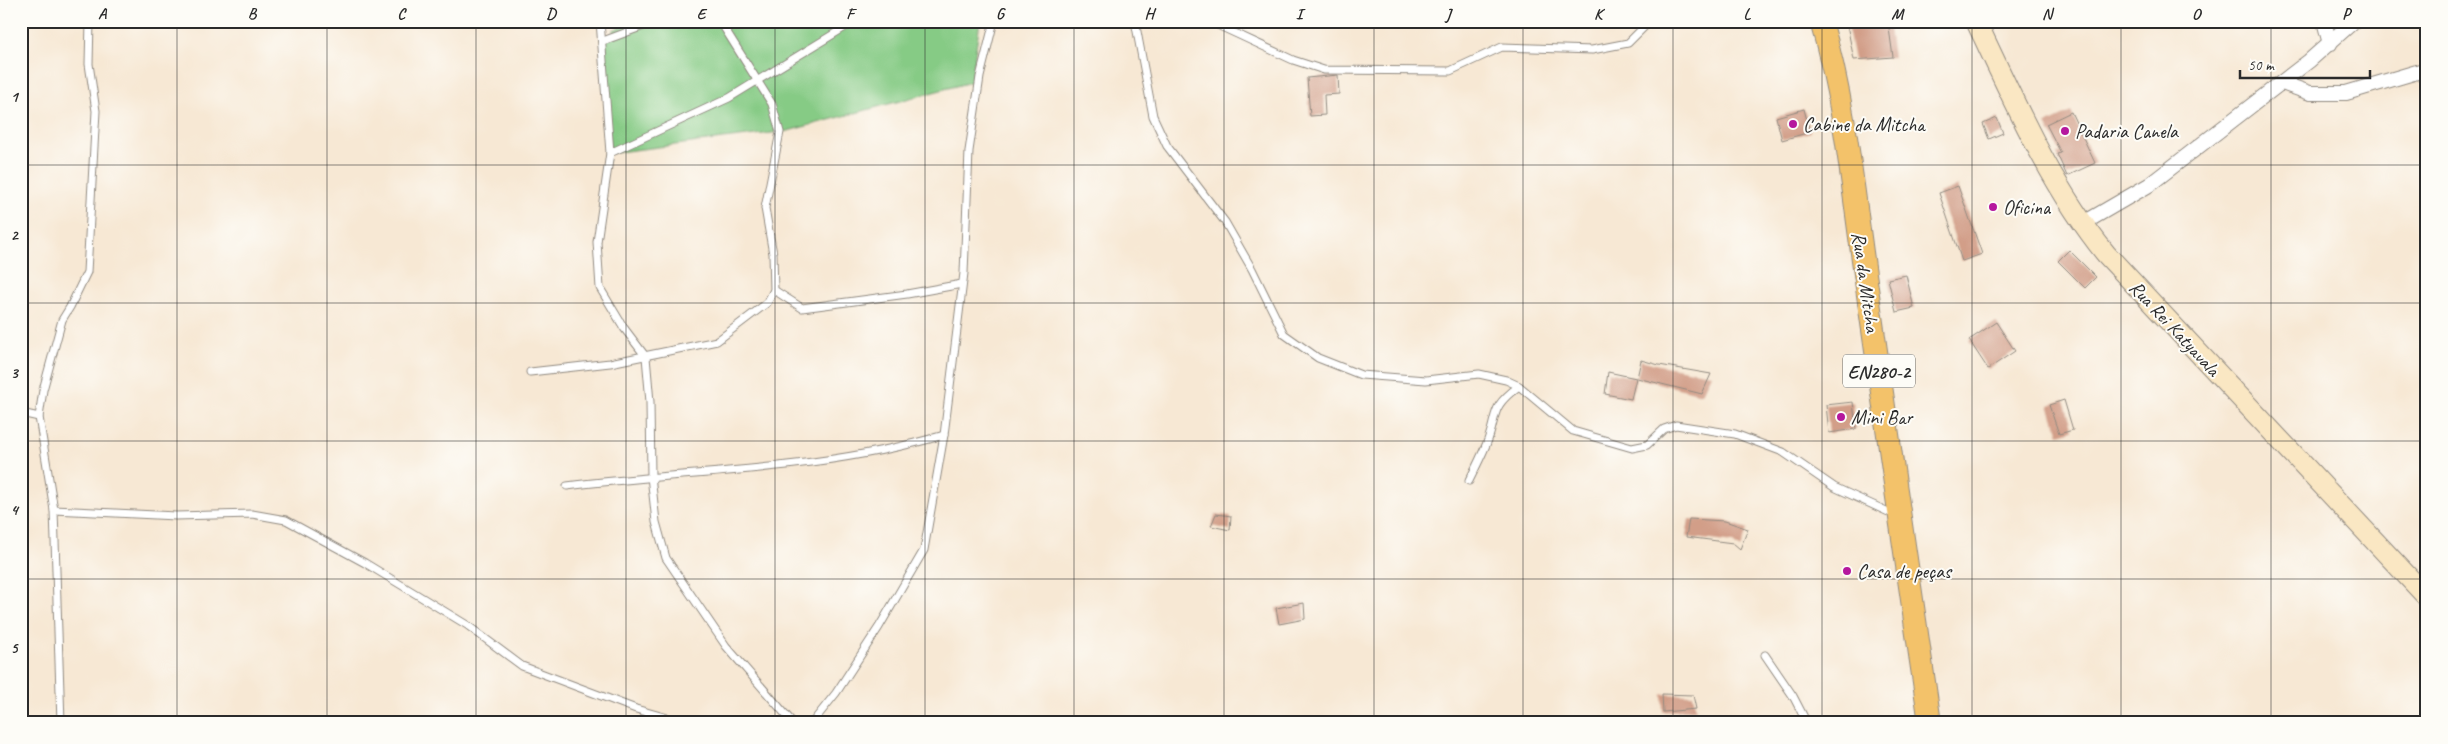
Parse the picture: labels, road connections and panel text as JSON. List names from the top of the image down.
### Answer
{
  "streets": {
    "main road": ["Rua da Mitcha", "Rua Rei Katyavala", "EN280-2"]
  },
  "places": [
    "Cabine da Mitcha",
    "Padaria Canela",
    "Oficina",
    "Mini Bar",
    "Casa de peças"
  ],
  "scale_bar": "50 m",
  "grid": {
    "columns": [
      "A",
      "B",
      "C",
      "D",
      "E",
      "F",
      "G",
      "H",
      "I",
      "J",
      "K",
      "L",
      "M",
      "N",
      "O",
      "P"
    ],
    "rows": [
      "1",
      "2",
      "3",
      "4",
      "5"
    ]
  }
}
